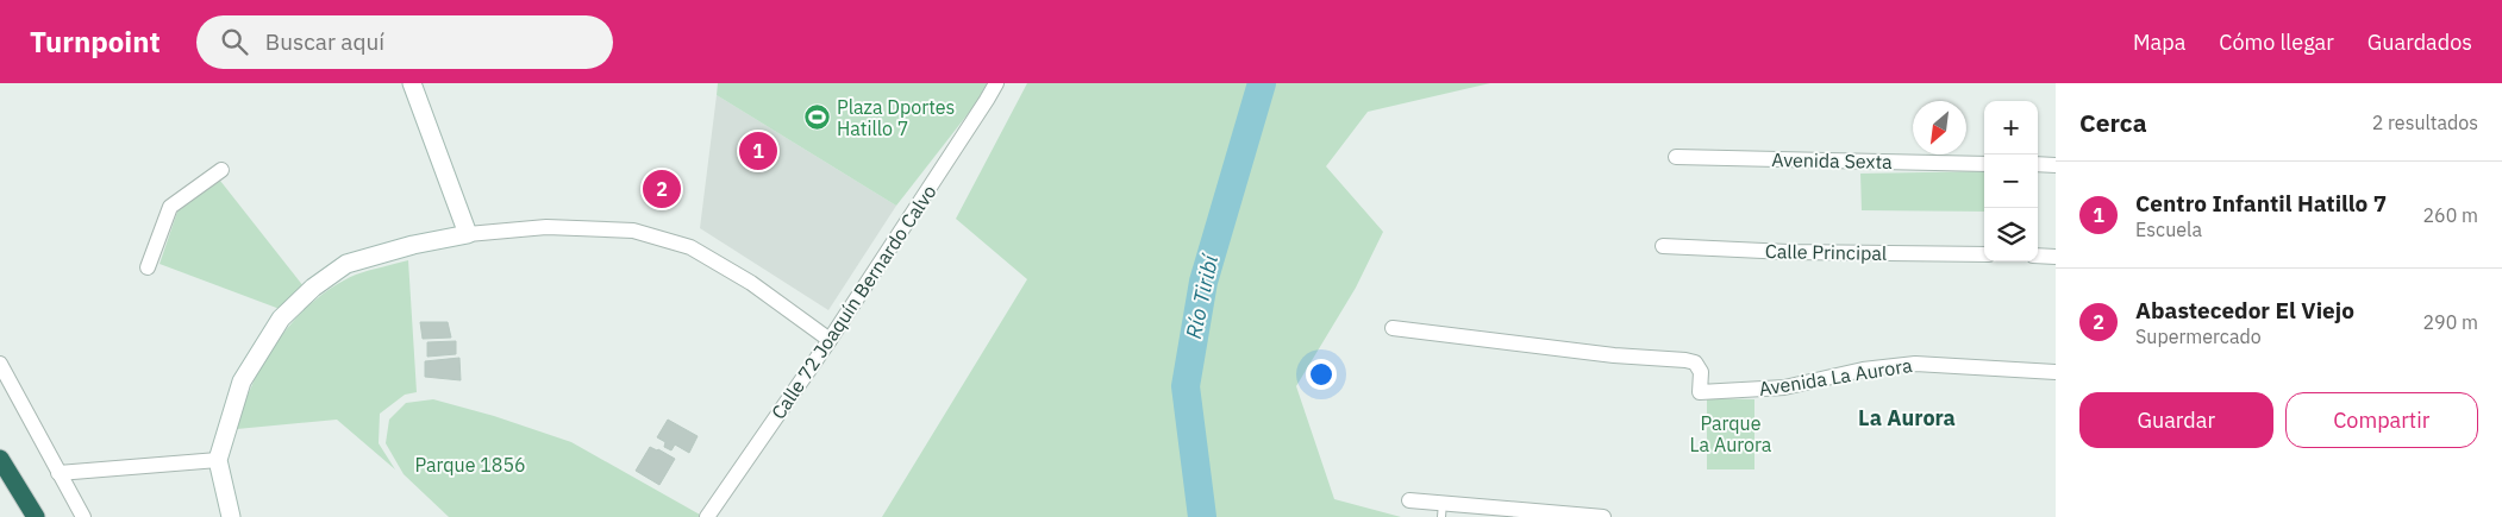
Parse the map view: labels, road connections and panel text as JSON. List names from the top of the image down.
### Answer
{
  "streets": {
    "street": [
      "Avenida Sexta",
      "Calle Principal",
      "Calle 72 Joaquín Bernardo Calvo",
      "Avenida La Aurora"
    ]
  },
  "districts": ["La Aurora"],
  "water": ["Río Tiribí"],
  "parks": ["Parque La Aurora", "Parque 1856"],
  "places": {
    "sports": ["Plaza Dportes Hatillo 7"]
  },
  "north": "bottom left",
  "page": {
    "header": "Turnpoint",
    "search": "Buscar aquí",
    "nav": ["Mapa", "Cómo llegar", "Guardados"],
    "heading": ["Cerca", "2 resultados"],
    "map_buttons": ["+", "−"],
    "pins": ["1", "2"],
    "list": [
      {
        "mark": "1",
        "name": "Centro Infantil Hatillo 7",
        "note": "Escuela",
        "value": "260 m"
      },
      {
        "mark": "2",
        "name": "Abastecedor El Viejo",
        "note": "Supermercado",
        "value": "290 m"
      }
    ],
    "buttons": ["Guardar", "Compartir"]
  }
}
